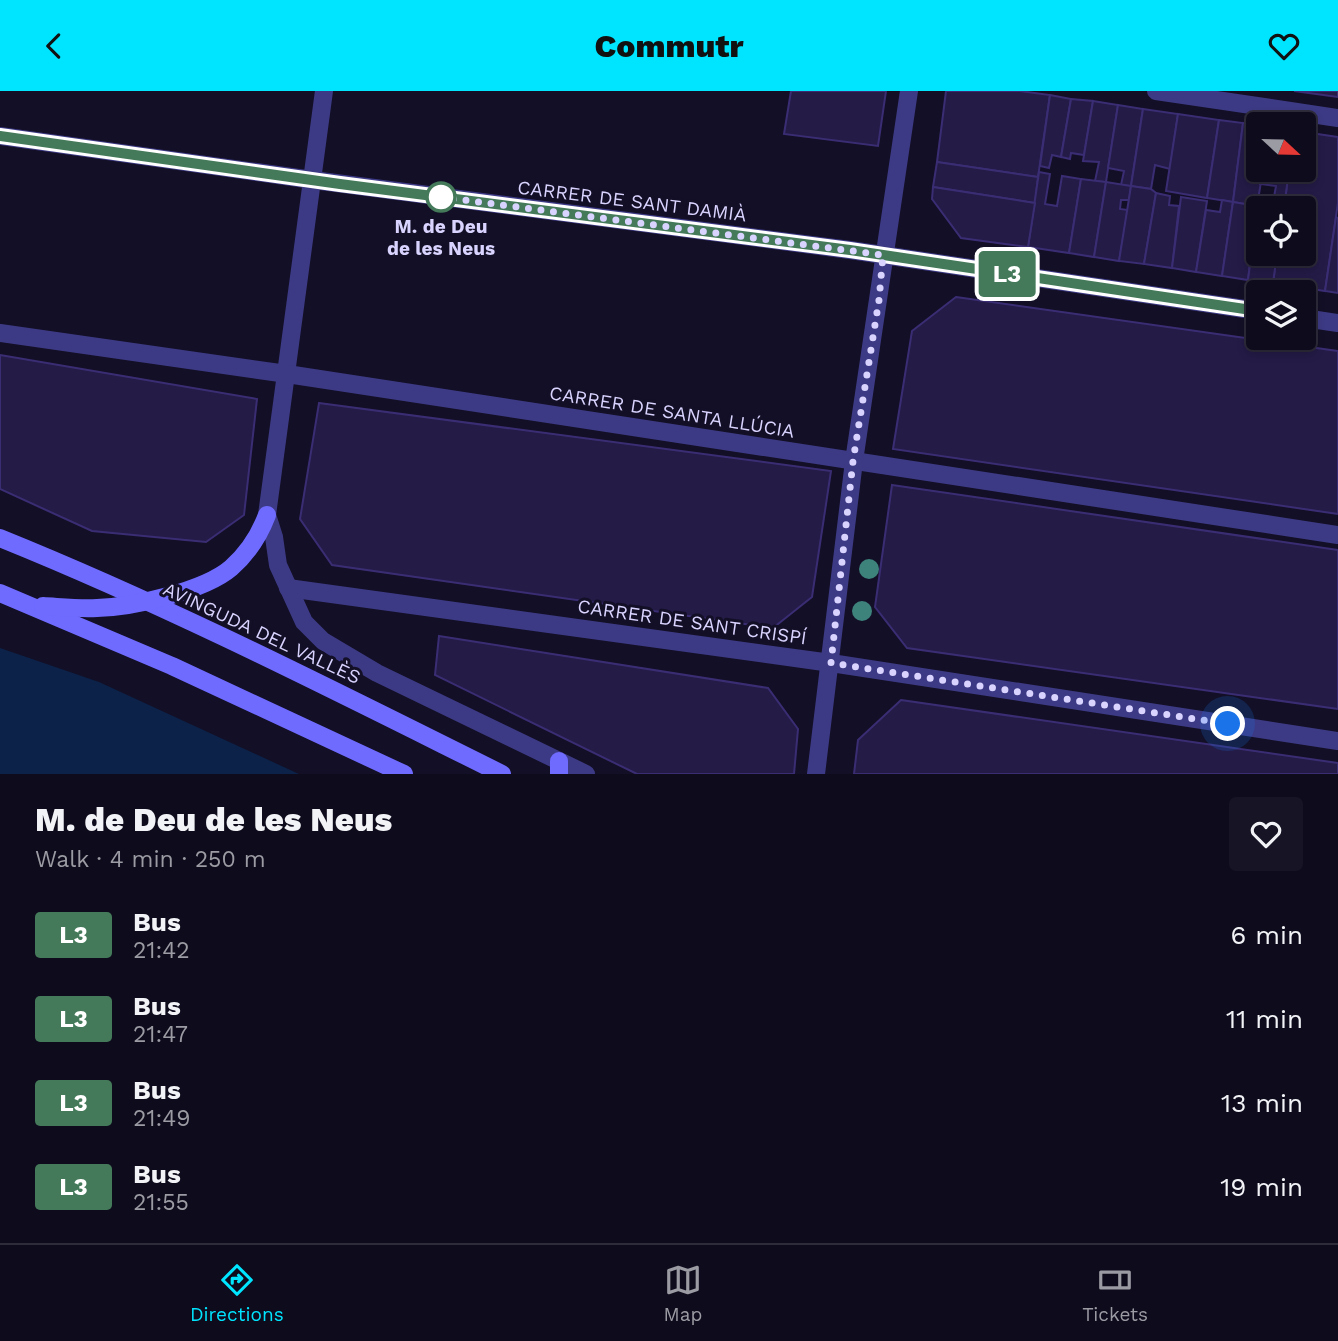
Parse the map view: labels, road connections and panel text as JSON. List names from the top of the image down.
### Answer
{
  "streets": {
    "main road": ["AVINGUDA DEL VALLÈS"],
    "street": ["CARRER DE SANT DAMIÀ", "CARRER DE SANTA LLÚCIA", "CARRER DE SANT CRISPÍ"]
  },
  "crossings": [
    ["CARRER DE SANT CRISPÍ", "AVINGUDA DEL VALLÈS"]
  ],
  "places": ["M. de Deu de les Neus"],
  "lines": ["bus line L3"],
  "north": "right",
  "page": {
    "header": "Commutr",
    "on_map": "L3",
    "heading": ["M. de Deu de les Neus", "Walk · 4 min · 250 m"],
    "list": [
      {
        "mark": "L3",
        "name": "Bus",
        "note": "21:42",
        "value": "6 min"
      },
      {
        "mark": "L3",
        "name": "Bus",
        "note": "21:47",
        "value": "11 min"
      },
      {
        "mark": "L3",
        "name": "Bus",
        "note": "21:49",
        "value": "13 min"
      },
      {
        "mark": "L3",
        "name": "Bus",
        "note": "21:55",
        "value": "19 min"
      }
    ],
    "tabs": ["Directions", "Map", "Tickets"]
  }
}
